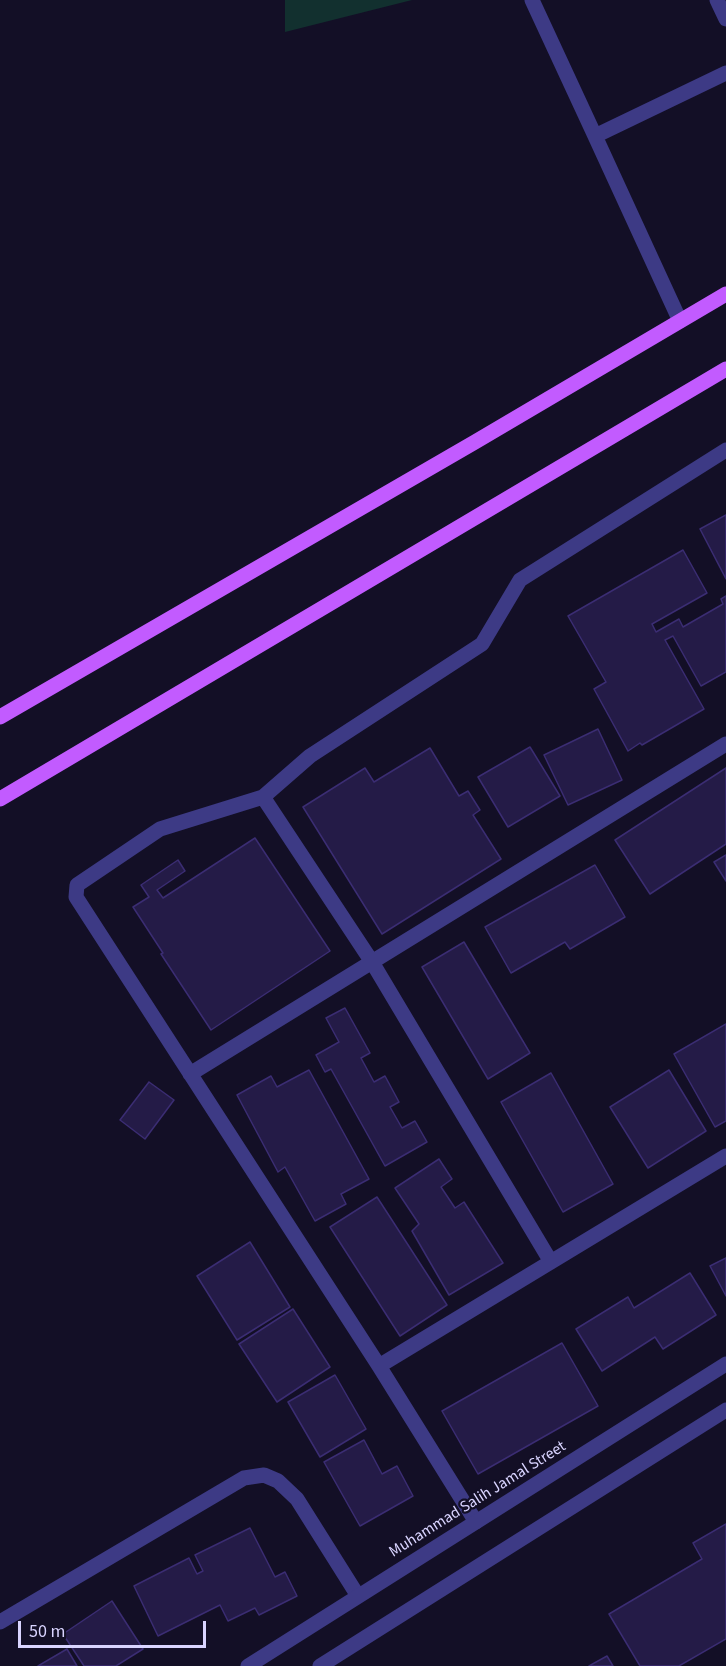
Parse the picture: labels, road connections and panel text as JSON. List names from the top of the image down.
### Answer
{
  "streets": {
    "street": ["Muhammad Salih Jamal Street"]
  },
  "scale_bar": "50 m"
}
